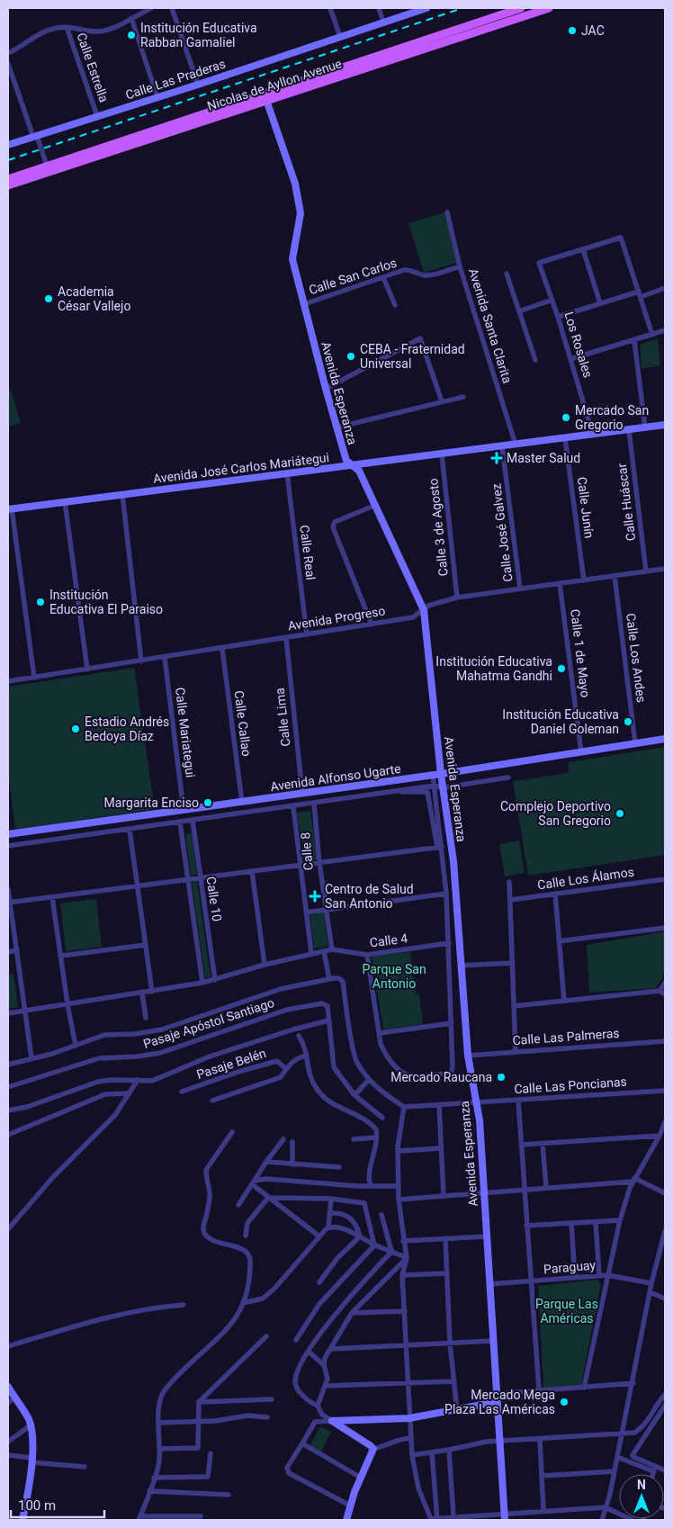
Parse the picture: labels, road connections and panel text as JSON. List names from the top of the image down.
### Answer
{
  "streets": {
    "main road": ["Nicolas de Ayllon Avenue"],
    "street": [
      "Calle Estrella",
      "Calle Las Praderas",
      "Calle San Carlos",
      "Avenida Santa Clarita",
      "Los Rosales",
      "Avenida Esperanza",
      "Avenida José Carlos Mariátegui",
      "Calle Huáscar",
      "Calle Junín",
      "Calle 3 de Agosto",
      "Calle José Galvez",
      "Calle Real",
      "Avenida Progreso",
      "Calle 1 de Mayo",
      "Calle Los Andes",
      "Calle Lima",
      "Calle Callao",
      "Calle Mariategui",
      "Avenida Alfonso Ugarte",
      "Calle 8",
      "Calle Los Álamos",
      "Calle 10",
      "Calle 4",
      "Pasaje Apóstol Santiago",
      "Calle Las Palmeras",
      "Pasaje Belén",
      "Calle Las Poncianas",
      "Paraguay"
    ]
  },
  "crossings": [
    ["Calle Estrella", "Calle Las Praderas"],
    ["Nicolas de Ayllon Avenue", "Avenida Esperanza"],
    ["Calle San Carlos", "Avenida Santa Clarita"],
    ["Calle San Carlos", "Avenida Esperanza"],
    ["Avenida Santa Clarita", "Avenida José Carlos Mariátegui"],
    ["Los Rosales", "Avenida José Carlos Mariátegui"],
    ["Avenida Esperanza", "Avenida José Carlos Mariátegui"],
    ["Avenida Esperanza", "Avenida Progreso"],
    ["Avenida Esperanza", "Avenida Alfonso Ugarte"],
    ["Avenida Esperanza", "Calle Las Palmeras"],
    ["Avenida Esperanza", "Calle Las Poncianas"],
    ["Avenida Esperanza", "Paraguay"],
    ["Avenida José Carlos Mariátegui", "Calle Huáscar"],
    ["Avenida José Carlos Mariátegui", "Calle Junín"],
    ["Avenida José Carlos Mariátegui", "Calle 3 de Agosto"],
    ["Avenida José Carlos Mariátegui", "Calle José Galvez"],
    ["Avenida José Carlos Mariátegui", "Calle Real"],
    ["Calle Huáscar", "Avenida Progreso"],
    ["Calle Junín", "Avenida Progreso"],
    ["Calle 3 de Agosto", "Avenida Progreso"],
    ["Calle José Galvez", "Avenida Progreso"],
    ["Calle Real", "Avenida Progreso"],
    ["Avenida Progreso", "Calle 1 de Mayo"],
    ["Avenida Progreso", "Calle Los Andes"],
    ["Avenida Progreso", "Calle Lima"],
    ["Avenida Progreso", "Calle Callao"],
    ["Avenida Progreso", "Calle Mariategui"],
    ["Calle 1 de Mayo", "Avenida Alfonso Ugarte"],
    ["Calle Los Andes", "Avenida Alfonso Ugarte"],
    ["Calle Lima", "Avenida Alfonso Ugarte"],
    ["Calle Callao", "Avenida Alfonso Ugarte"],
    ["Calle Mariategui", "Avenida Alfonso Ugarte"],
    ["Avenida Alfonso Ugarte", "Calle 8"],
    ["Avenida Alfonso Ugarte", "Calle 10"],
    ["Calle 8", "Calle 4"]
  ],
  "parks": ["Parque San Antonio", "Parque Las Américas"],
  "places": {
    "other": [
      "JAC",
      "Institución Educativa Rabban Gamaliel",
      "Academia César Vallejo",
      "CEBA - Fraternidad Universal",
      "Mercado San Gregorio",
      "Institución Educativa El Paraiso",
      "Institución Educativa Mahatma Gandhi",
      "Institución Educativa Daniel Goleman",
      "Estadio Andrés Bedoya Díaz",
      "Margarita Enciso",
      "Complejo Deportivo San Gregorio",
      "Mercado Raucana",
      "Mercado Mega Plaza Las Américas"
    ],
    "health": ["Master Salud", "Centro de Salud San Antonio"]
  },
  "scale_bar": "100 m",
  "north": "top"
}
